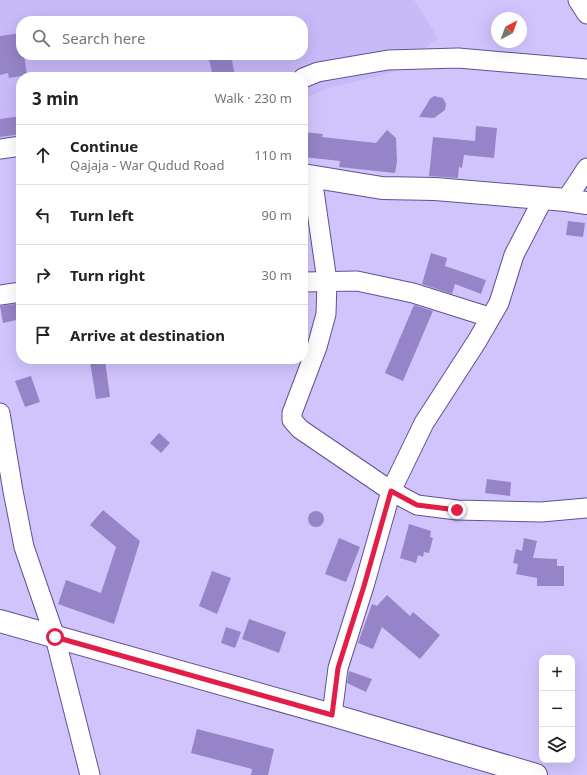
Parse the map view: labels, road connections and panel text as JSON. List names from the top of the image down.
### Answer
{
  "north": "top right",
  "page": {
    "search": "Search here",
    "heading": ["3 min", "Walk · 230 m"],
    "list": [
      ["Continue", "Qajaja - War Qudud Road", "110 m"],
      ["Turn left", "90 m"],
      ["Turn right", "30 m"],
      "Arrive at destination"
    ],
    "map_buttons": ["+", "−"]
  }
}
